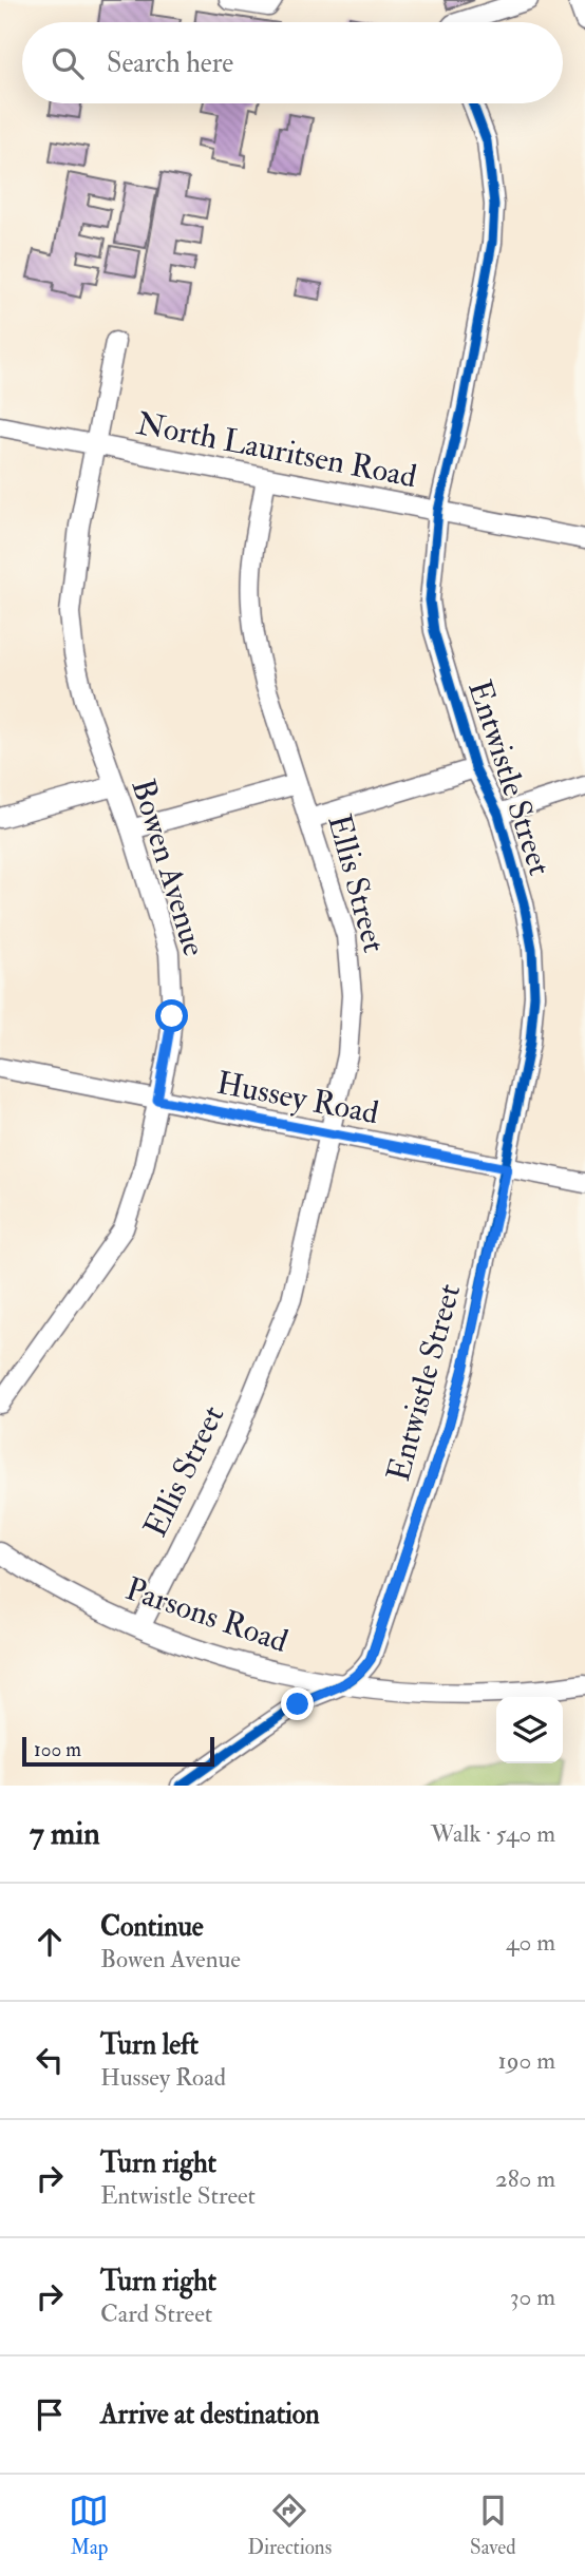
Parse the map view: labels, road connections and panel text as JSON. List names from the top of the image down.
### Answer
{
  "streets": {
    "street": [
      "North Lauritsen Road",
      "Entwistle Street",
      "Bowen Avenue",
      "Ellis Street",
      "Hussey Road",
      "Parsons Road"
    ]
  },
  "crossings": [
    ["North Lauritsen Road", "Entwistle Street"],
    ["North Lauritsen Road", "Bowen Avenue"],
    ["North Lauritsen Road", "Ellis Street"],
    ["Entwistle Street", "Hussey Road"],
    ["Entwistle Street", "Parsons Road"],
    ["Bowen Avenue", "Hussey Road"],
    ["Ellis Street", "Hussey Road"],
    ["Ellis Street", "Parsons Road"]
  ],
  "scale_bar": "100 m",
  "page": {
    "search": "Search here",
    "scale": "100 m",
    "heading": ["7 min", "Walk · 540 m"],
    "list": [
      ["Continue", "Bowen Avenue", "40 m"],
      ["Turn left", "Hussey Road", "190 m"],
      ["Turn right", "Entwistle Street", "280 m"],
      ["Turn right", "Card Street", "30 m"],
      "Arrive at destination"
    ],
    "nav": ["Map", "Directions", "Saved"]
  }
}
